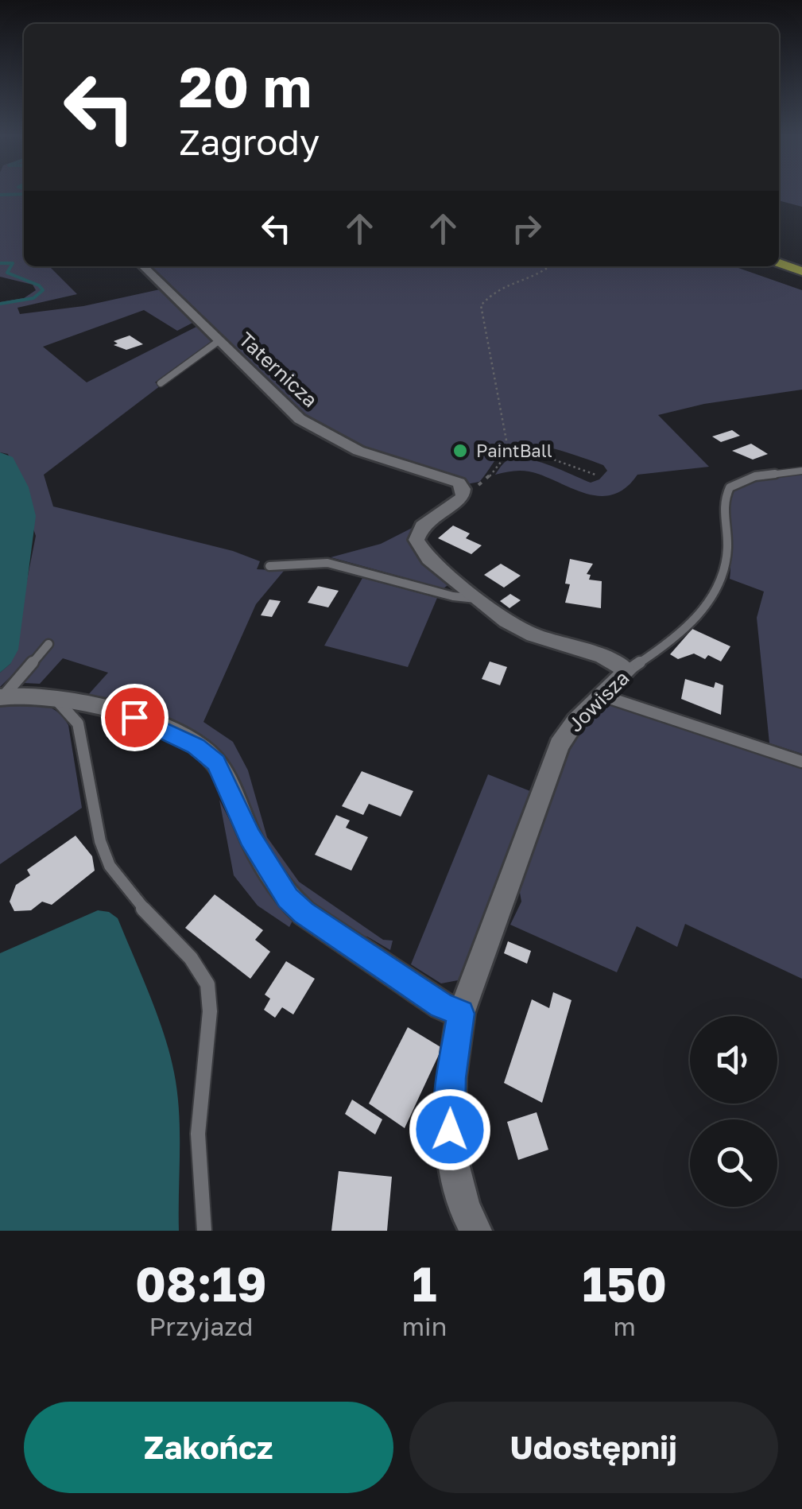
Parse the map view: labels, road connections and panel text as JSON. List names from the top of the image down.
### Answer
{
  "streets": {
    "street": ["Taternicza", "Jowisza"]
  },
  "places": ["PaintBall"],
  "page": {
    "turn": ["20 m", "Zagrody"],
    "eta": [
      "08:19",
      "Przyjazd",
      "1",
      "min",
      "150",
      "m"
    ],
    "buttons": ["Zakończ", "Udostępnij"]
  }
}
